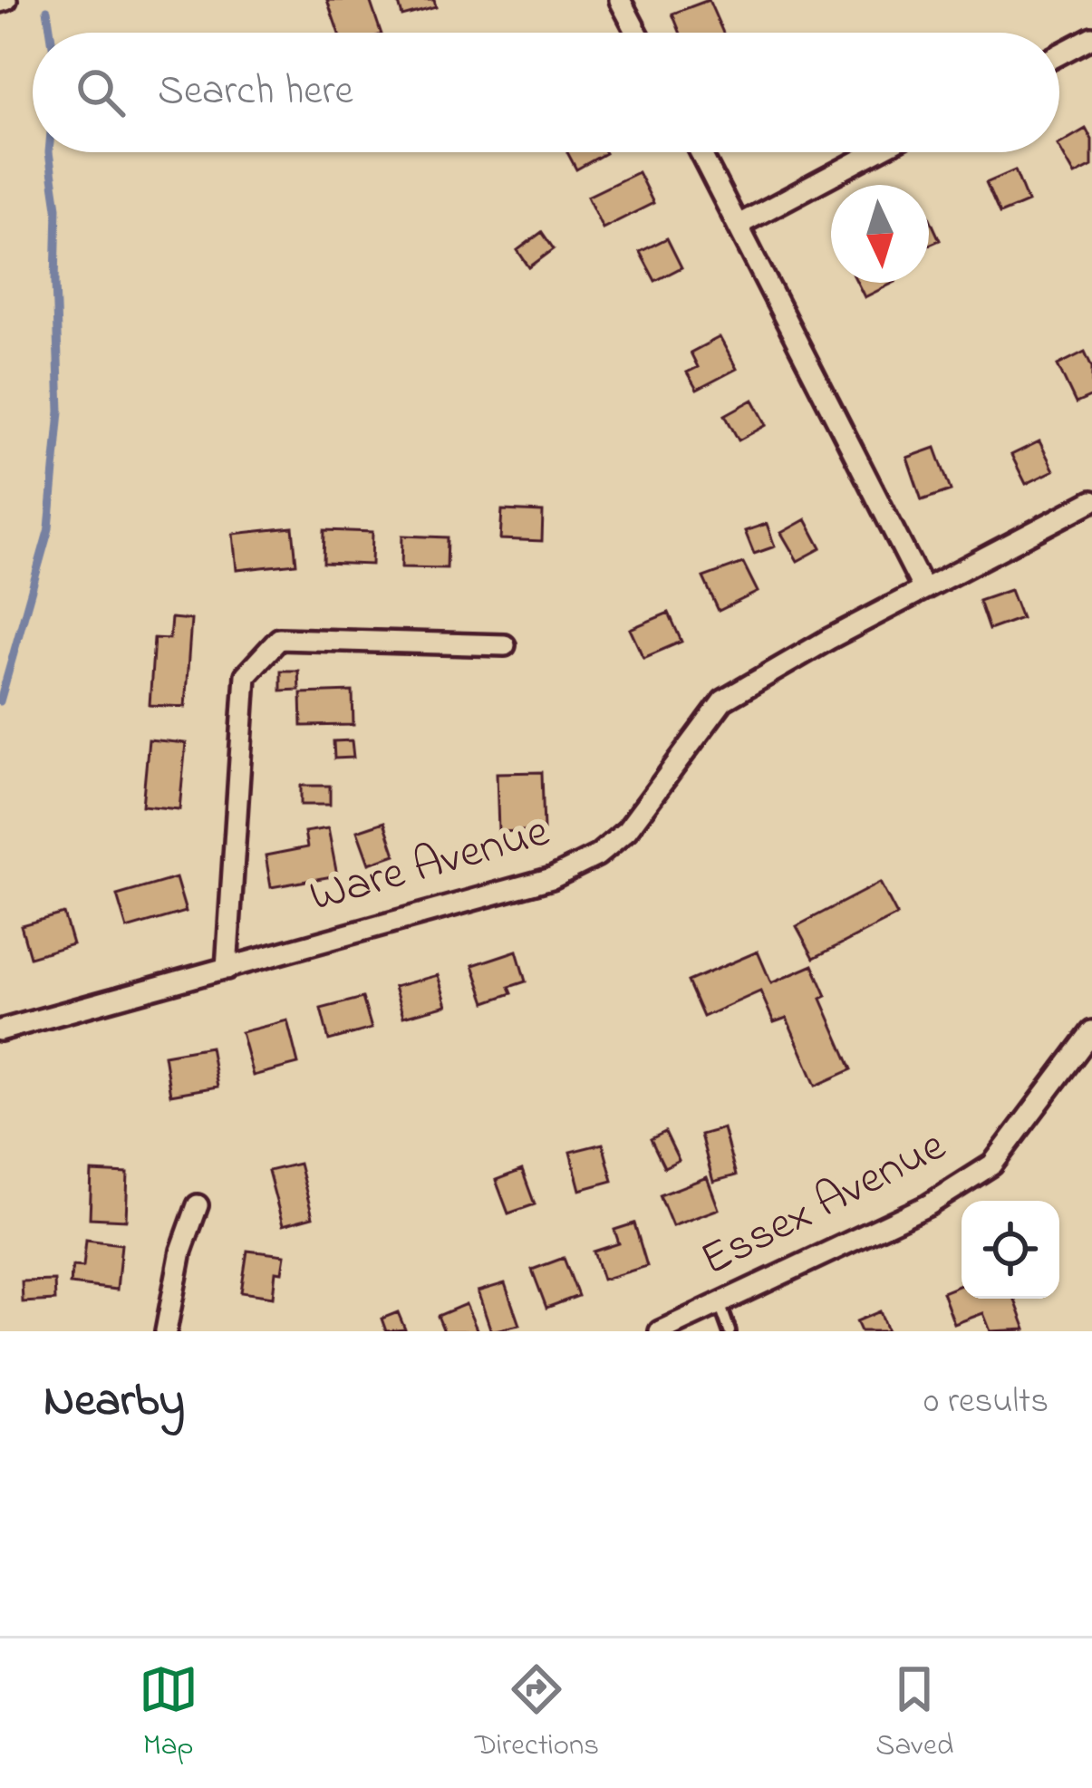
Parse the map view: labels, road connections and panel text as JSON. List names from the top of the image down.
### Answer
{
  "streets": {
    "street": ["Ware Avenue", "Essex Avenue"]
  },
  "north": "bottom",
  "page": {
    "search": "Search here",
    "heading": ["Nearby", "0 results"],
    "nav": ["Map", "Directions", "Saved"]
  }
}
